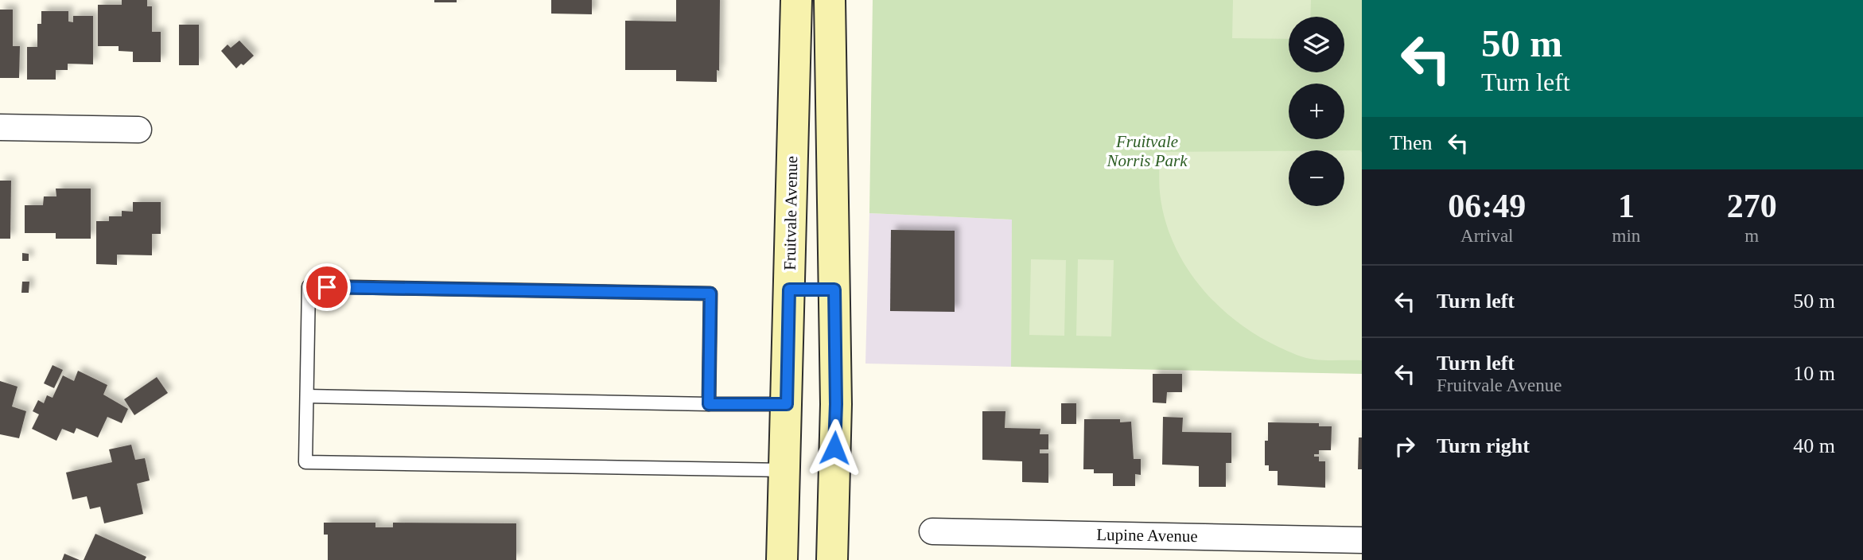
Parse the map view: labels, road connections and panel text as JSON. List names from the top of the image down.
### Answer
{
  "streets": {
    "main road": ["Fruitvale Avenue"],
    "street": ["Lupine Avenue"]
  },
  "parks": ["Fruitvale Norris Park"],
  "page": {
    "turn": ["50 m", "Turn left"],
    "map_buttons": ["+", "−"],
    "then": "Then",
    "eta": [
      "06:49",
      "Arrival",
      "1",
      "min",
      "270",
      "m"
    ],
    "list": [
      {
        "name": "Turn left",
        "value": "50 m"
      },
      {
        "name": "Turn left",
        "note": "Fruitvale Avenue",
        "value": "10 m"
      },
      {
        "name": "Turn right",
        "value": "40 m"
      }
    ]
  }
}
